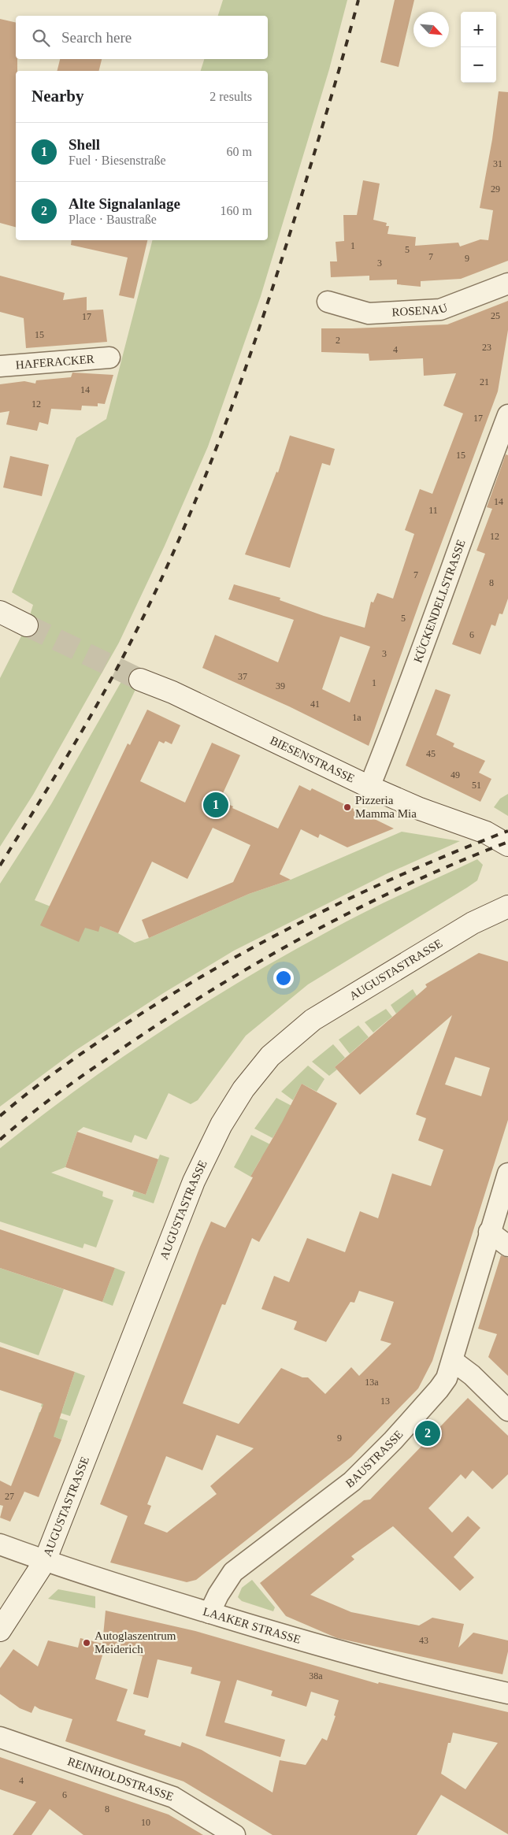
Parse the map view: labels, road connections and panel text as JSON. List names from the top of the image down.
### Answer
{
  "streets": {
    "main road": ["BIESENSTRASSE", "AUGUSTASTRASSE"],
    "street": [
      "ROSENAU",
      "HAFERACKER",
      "KÜCKENDELLSTRASSE",
      "BAUSTRASSE",
      "LAAKER STRASSE",
      "REINHOLDSTRASSE"
    ]
  },
  "crossings": [
    ["KÜCKENDELLSTRASSE", "BIESENSTRASSE"],
    ["AUGUSTASTRASSE", "LAAKER STRASSE"],
    ["BAUSTRASSE", "LAAKER STRASSE"]
  ],
  "places": ["Pizzeria Mamma Mia", "Autoglaszentrum Meiderich"],
  "house_numbers": [
    "31",
    "29",
    "1",
    "5",
    "7",
    "9",
    "3",
    "25",
    "17",
    "15",
    "2",
    "23",
    "4",
    "21",
    "14",
    "12",
    "17",
    "15",
    "14",
    "11",
    "12",
    "7",
    "8",
    "5",
    "6",
    "3",
    "37",
    "1",
    "39",
    "41",
    "1a",
    "45",
    "49",
    "51",
    "13a",
    "13",
    "9",
    "27",
    "43",
    "38a",
    "4",
    "6",
    "8",
    "10"
  ],
  "north": "bottom right",
  "page": {
    "map_buttons": ["+", "−"],
    "search": "Search here",
    "heading": ["Nearby", "2 results"],
    "list": [
      {
        "mark": "1",
        "name": "Shell",
        "note": "Fuel · Biesenstraße",
        "value": "60 m"
      },
      {
        "mark": "2",
        "name": "Alte Signalanlage",
        "note": "Place · Baustraße",
        "value": "160 m"
      }
    ],
    "pins": ["1", "2"]
  }
}
